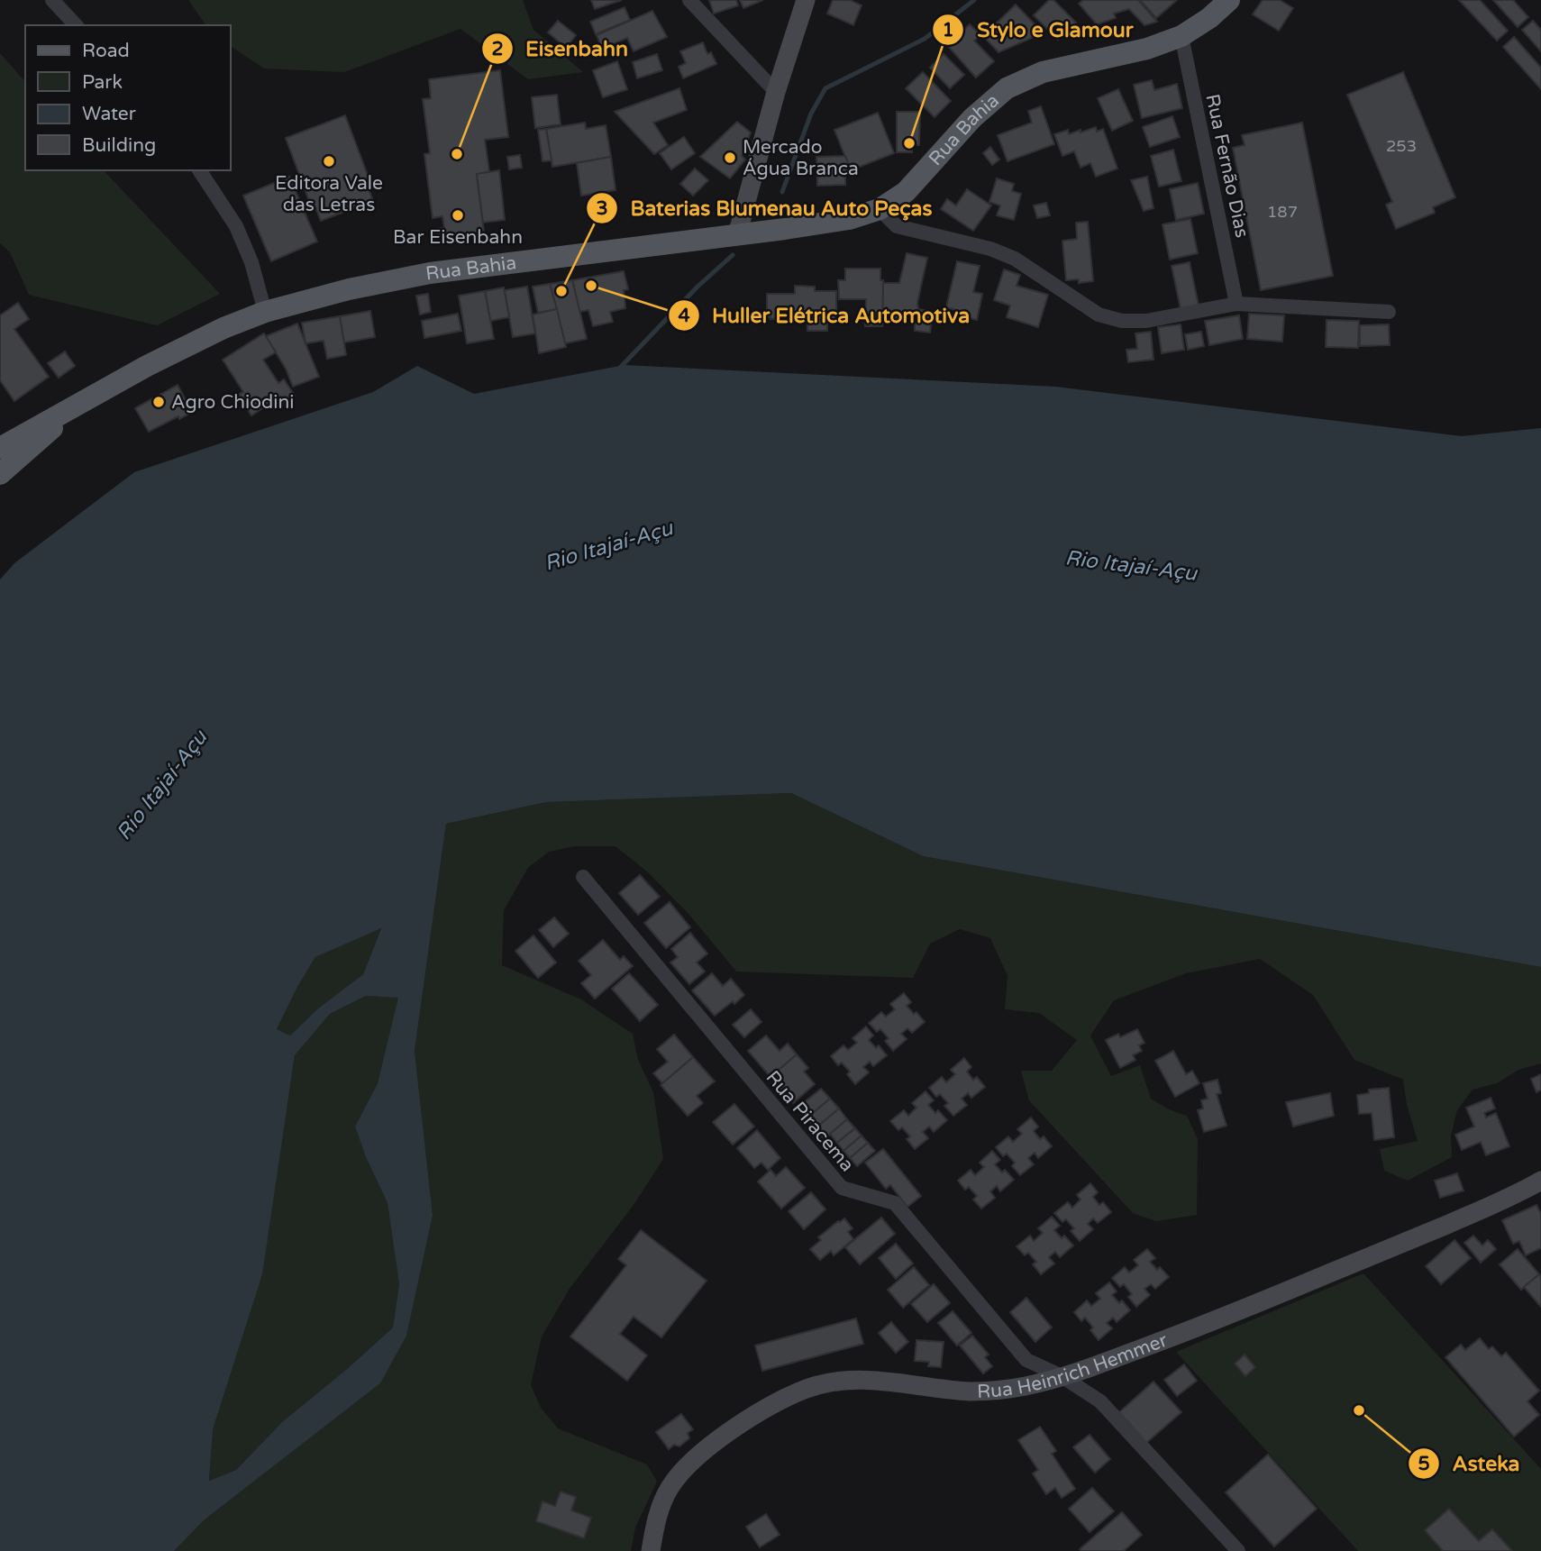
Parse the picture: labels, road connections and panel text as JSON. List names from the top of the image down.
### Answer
{
  "streets": {
    "main road": ["Rua Bahia"],
    "street": ["Rua Fernão Dias", "Rua Piracema", "Rua Heinrich Hemmer"]
  },
  "crossings": [
    ["Rua Bahia", "Rua Fernão Dias"],
    ["Rua Piracema", "Rua Heinrich Hemmer"]
  ],
  "water": ["Rio Itajaí-Açu"],
  "places": [
    "Stylo e Glamour",
    "Eisenbahn",
    "Mercado Água Branca",
    "Editora Vale das Letras",
    "Bar Eisenbahn",
    "Huller Elétrica Automotiva",
    "Baterias Blumenau Auto Peças",
    "Agro Chiodini",
    "Asteka"
  ],
  "house_numbers": ["253", "187"],
  "legend": [
    "Road",
    "Park",
    "Water",
    "Building"
  ]
}
